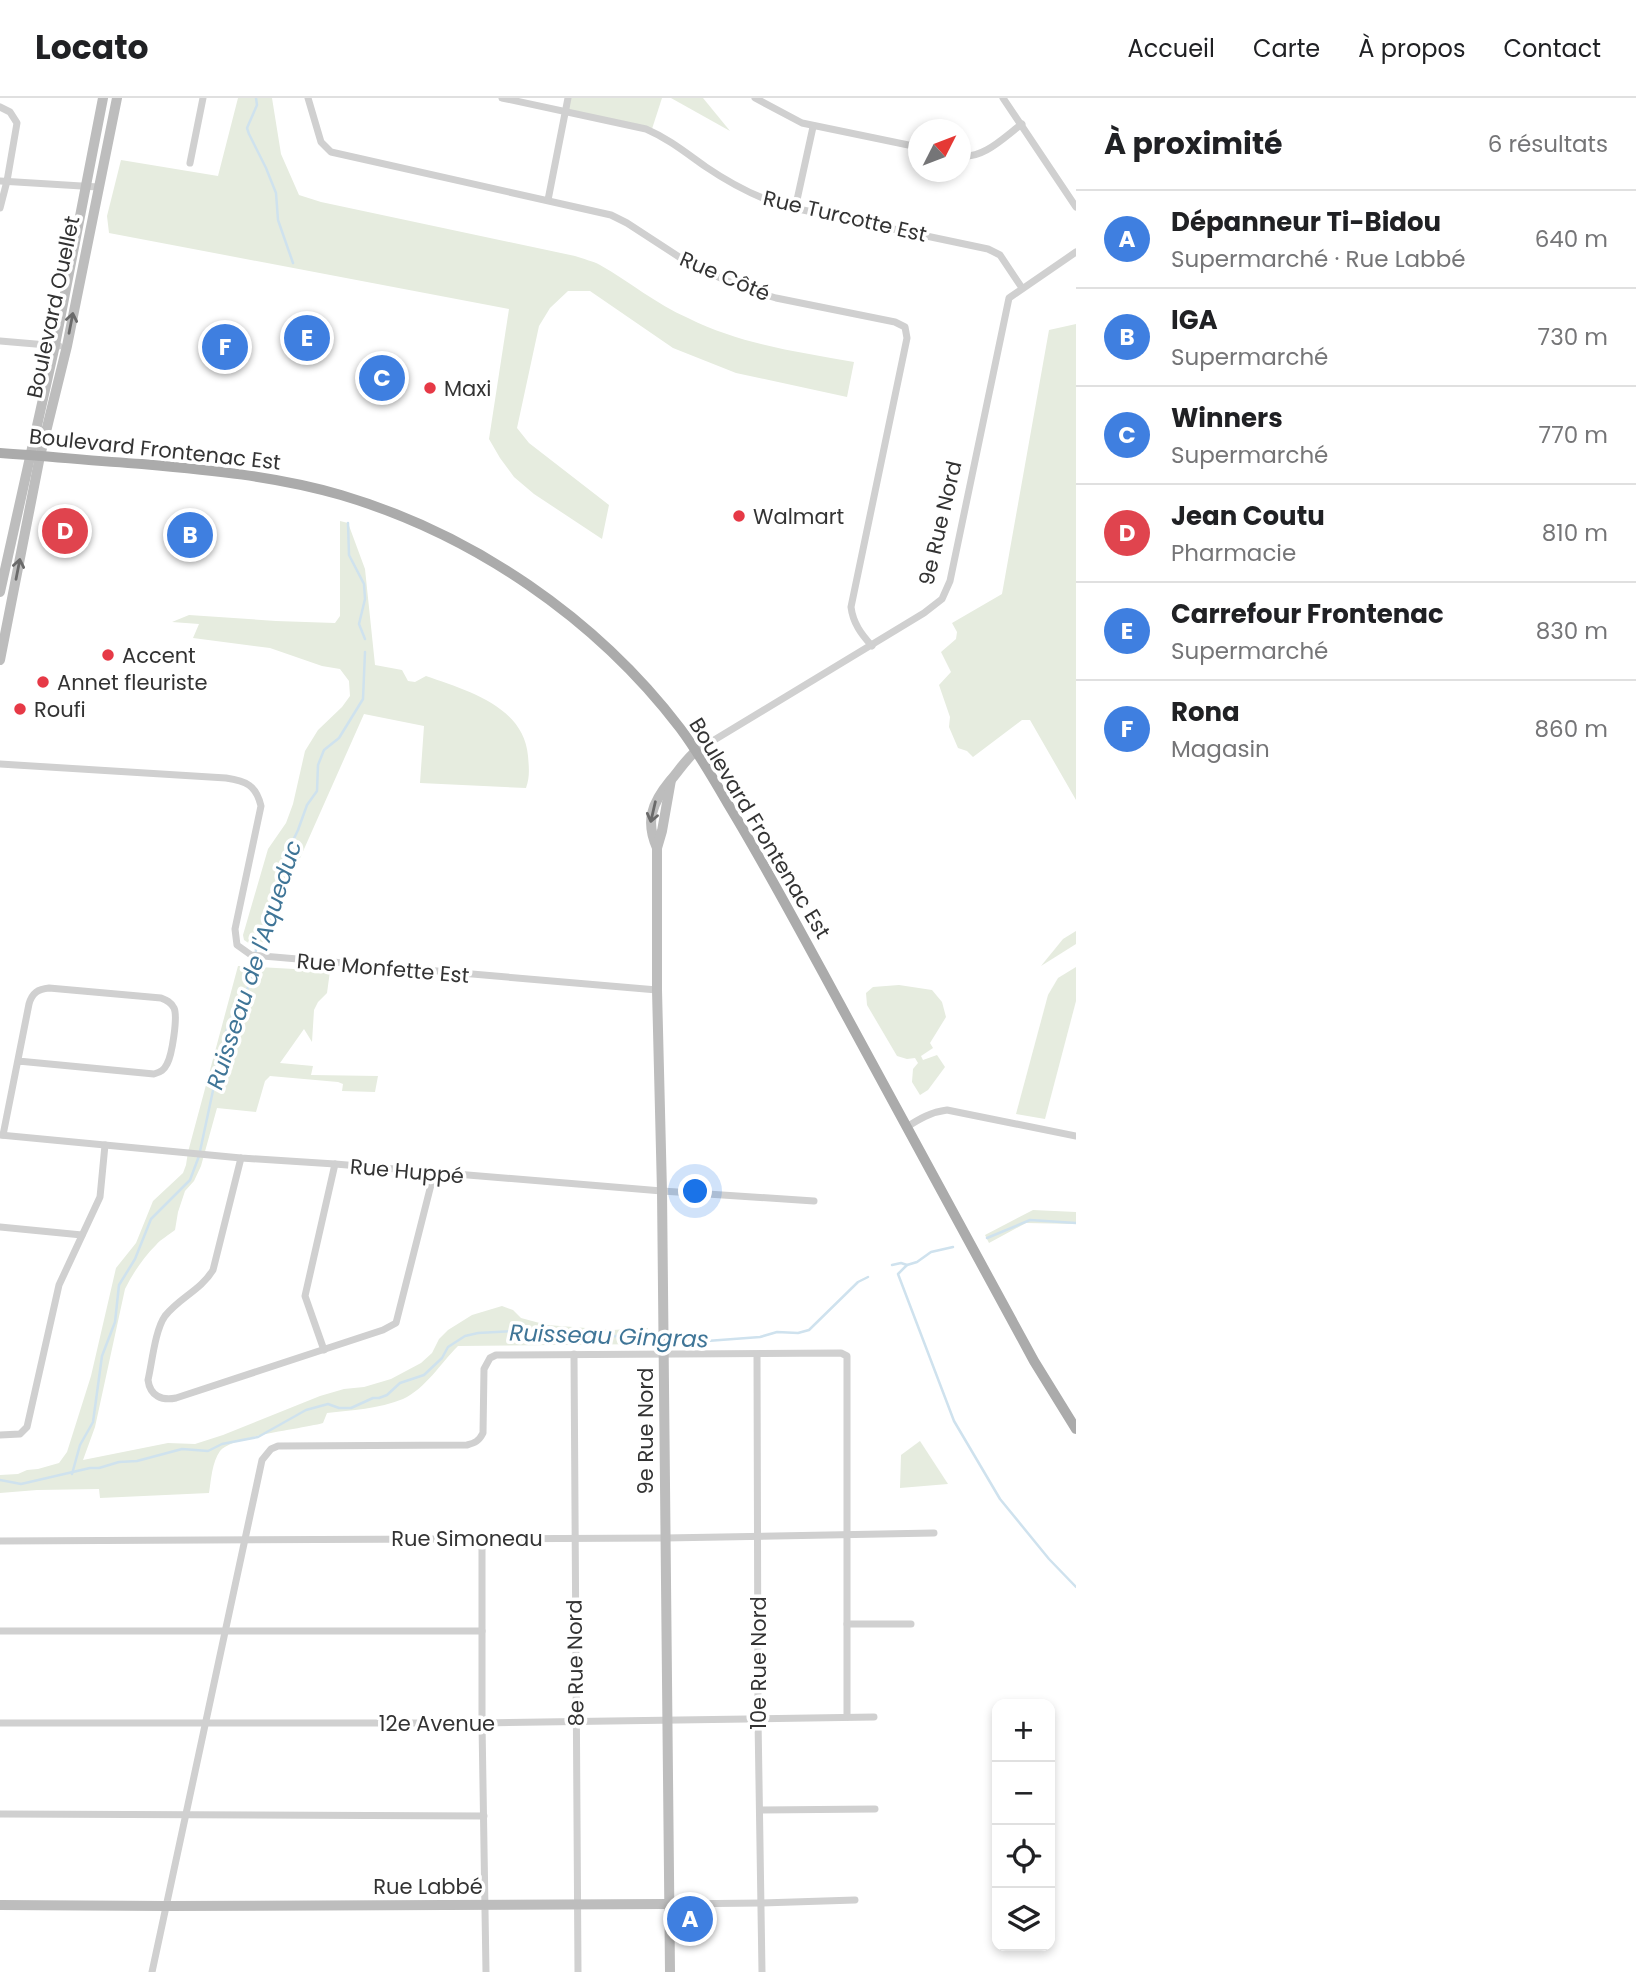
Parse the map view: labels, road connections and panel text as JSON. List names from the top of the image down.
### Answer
{
  "streets": {
    "main road": ["Boulevard Frontenac Est"],
    "street": [
      "Rue Turcotte Est",
      "Rue Côté",
      "Boulevard Ouellet",
      "9e Rue Nord",
      "Rue Monfette Est",
      "Rue Huppé",
      "Rue Simoneau",
      "8e Rue Nord",
      "10e Rue Nord",
      "12e Avenue",
      "Rue Labbé"
    ]
  },
  "crossings": [
    ["Rue Turcotte Est", "9e Rue Nord"],
    ["Rue Côté", "9e Rue Nord"],
    ["Boulevard Ouellet", "Boulevard Frontenac Est"],
    ["Boulevard Frontenac Est", "9e Rue Nord"],
    ["9e Rue Nord", "Rue Monfette Est"],
    ["9e Rue Nord", "Rue Huppé"],
    ["9e Rue Nord", "Rue Simoneau"],
    ["9e Rue Nord", "12e Avenue"],
    ["9e Rue Nord", "Rue Labbé"],
    ["Rue Simoneau", "8e Rue Nord"],
    ["Rue Simoneau", "10e Rue Nord"],
    ["8e Rue Nord", "12e Avenue"],
    ["8e Rue Nord", "Rue Labbé"],
    ["10e Rue Nord", "12e Avenue"],
    ["10e Rue Nord", "Rue Labbé"]
  ],
  "water": ["Ruisseau de l'Aqueduc", "Ruisseau Gingras"],
  "places": [
    "Maxi",
    "Walmart",
    "Accent",
    "Annet fleuriste",
    "Roufi"
  ],
  "north": "top right",
  "page": {
    "header": "Locato",
    "nav": [
      "Accueil",
      "Carte",
      "À propos",
      "Contact"
    ],
    "heading": ["À proximité", "6 résultats"],
    "list": [
      {
        "mark": "A",
        "name": "Dépanneur Ti-Bidou",
        "note": "Supermarché · Rue Labbé",
        "value": "640 m"
      },
      {
        "mark": "B",
        "name": "IGA",
        "note": "Supermarché",
        "value": "730 m"
      },
      {
        "mark": "C",
        "name": "Winners",
        "note": "Supermarché",
        "value": "770 m"
      },
      {
        "mark": "D",
        "name": "Jean Coutu",
        "note": "Pharmacie",
        "value": "810 m"
      },
      {
        "mark": "E",
        "name": "Carrefour Frontenac",
        "note": "Supermarché",
        "value": "830 m"
      },
      {
        "mark": "F",
        "name": "Rona",
        "note": "Magasin",
        "value": "860 m"
      }
    ],
    "pins": [
      "E",
      "F",
      "C",
      "D",
      "B",
      "A"
    ],
    "map_buttons": ["+", "−"]
  }
}
